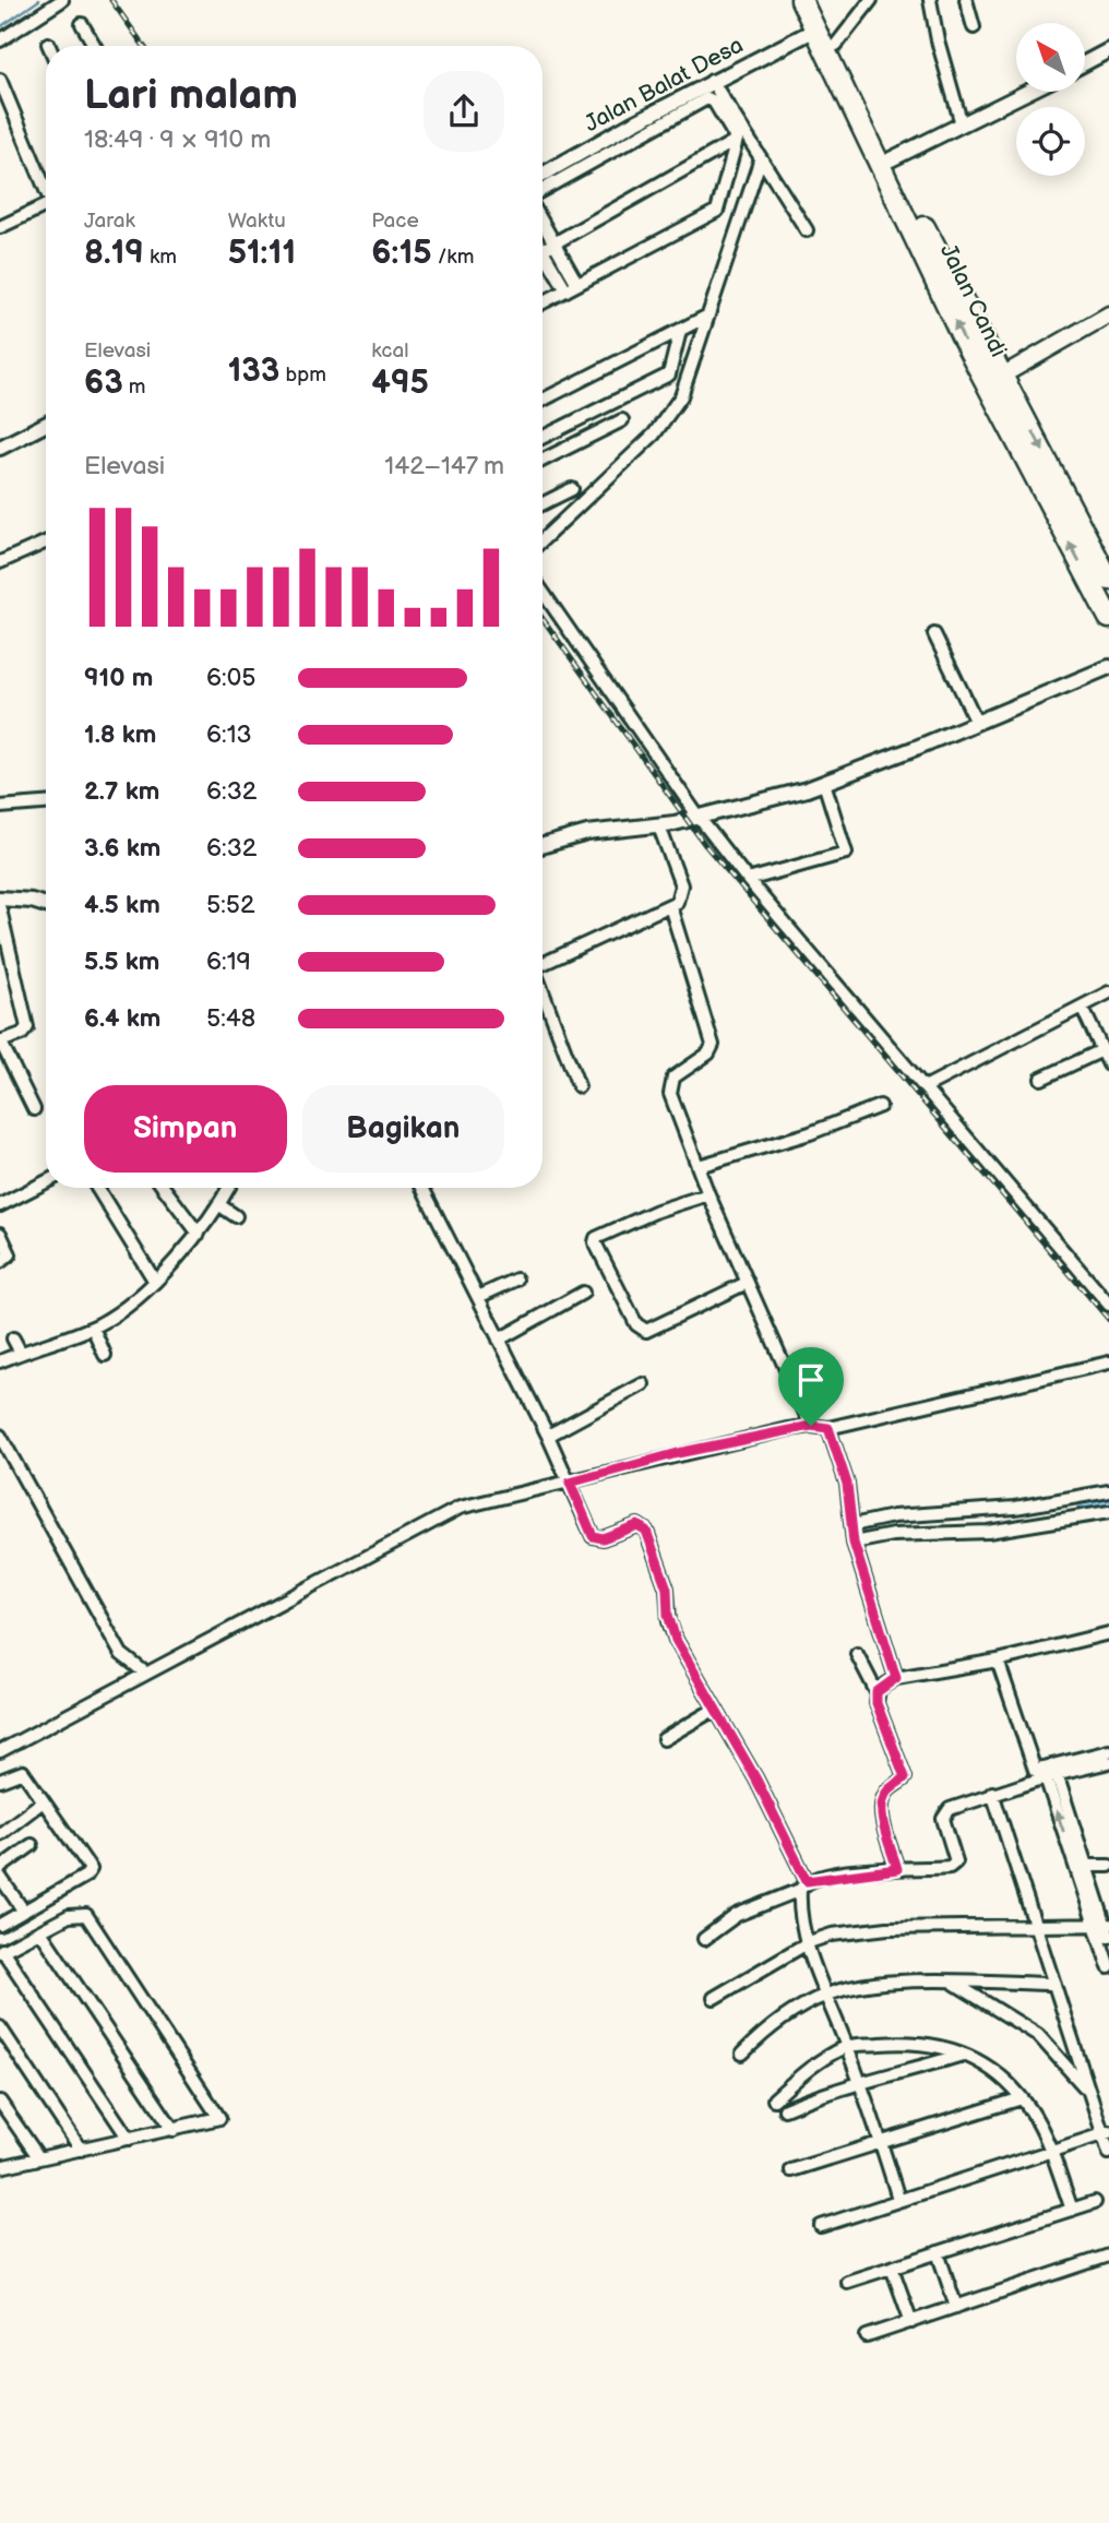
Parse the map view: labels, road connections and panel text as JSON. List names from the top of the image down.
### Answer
{
  "streets": {
    "highway": ["Jalan Candi"],
    "street": ["Jalan Balat Desa"]
  },
  "crossings": [
    ["Jalan Balat Desa", "Jalan Candi"]
  ],
  "north": "top left",
  "page": {
    "heading": ["Lari malam", "18:49 · 9 × 910 m"],
    "stats": [
      ["Jarak", "8.19 km"],
      ["Waktu", "51:11"],
      ["Pace", "6:15 /km"],
      ["Elevasi", "63 m"],
      ["133 bpm"],
      ["kcal", "495"]
    ],
    "chart": ["Elevasi", "142–147 m"],
    "list": [
      {
        "name": "910 m",
        "note": "6:05"
      },
      {
        "name": "1.8 km",
        "note": "6:13"
      },
      {
        "name": "2.7 km",
        "note": "6:32"
      },
      {
        "name": "3.6 km",
        "note": "6:32"
      },
      {
        "name": "4.5 km",
        "note": "5:52"
      },
      {
        "name": "5.5 km",
        "note": "6:19"
      },
      {
        "name": "6.4 km",
        "note": "5:48"
      }
    ],
    "buttons": ["Simpan", "Bagikan"]
  }
}
